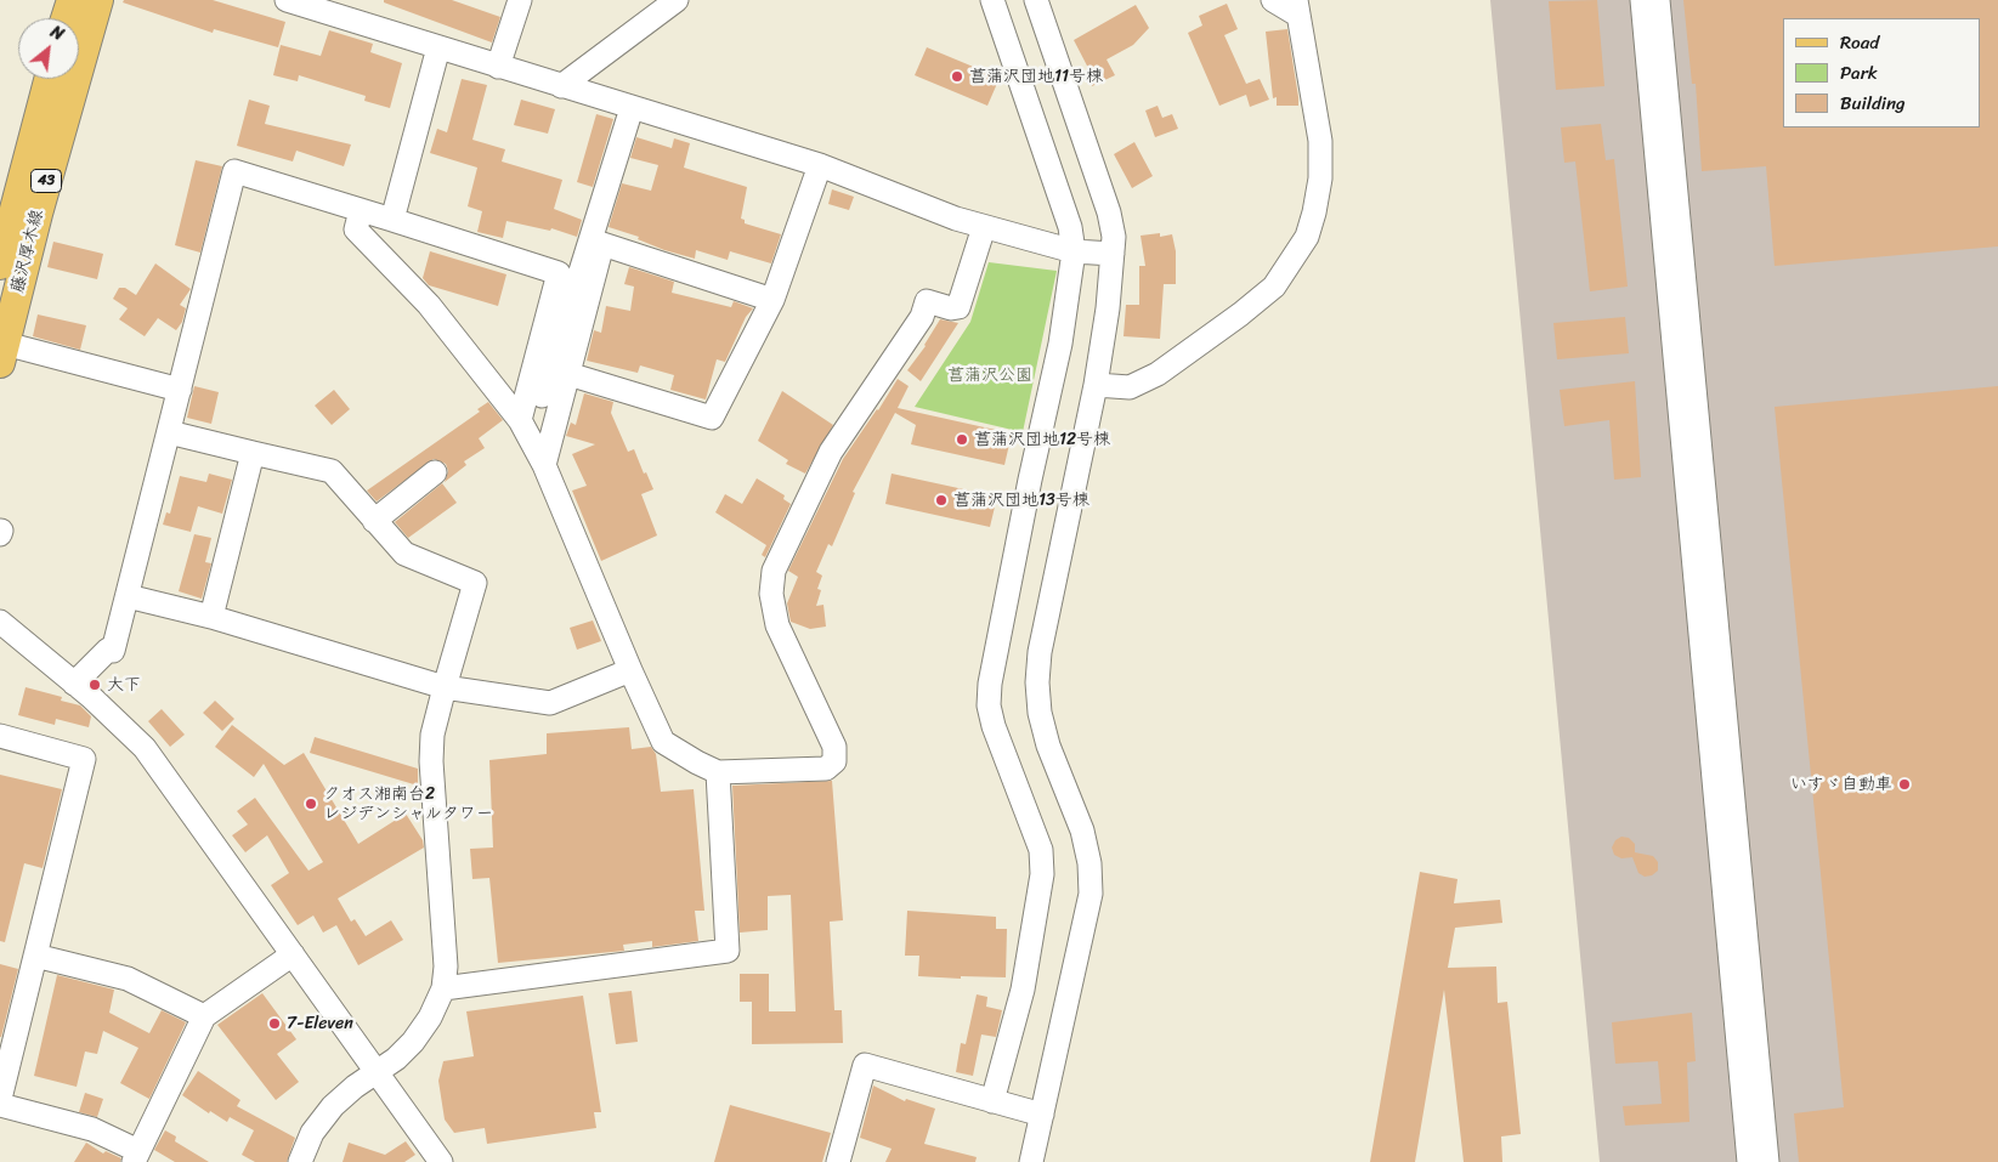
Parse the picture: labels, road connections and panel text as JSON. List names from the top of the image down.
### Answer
{
  "streets": {
    "main road": ["43", "藤沢厚木線"]
  },
  "parks": ["菖蒲沢公園"],
  "places": [
    "菖蒲沢団地11号棟",
    "菖蒲沢団地12号棟",
    "菖蒲沢団地13号棟",
    "大下",
    "いすゞ自動車",
    "クオス湘南台2 レジデンシャルタワー",
    "7-Eleven"
  ],
  "legend": ["Road", "Park", "Building"],
  "north": "top right"
}
